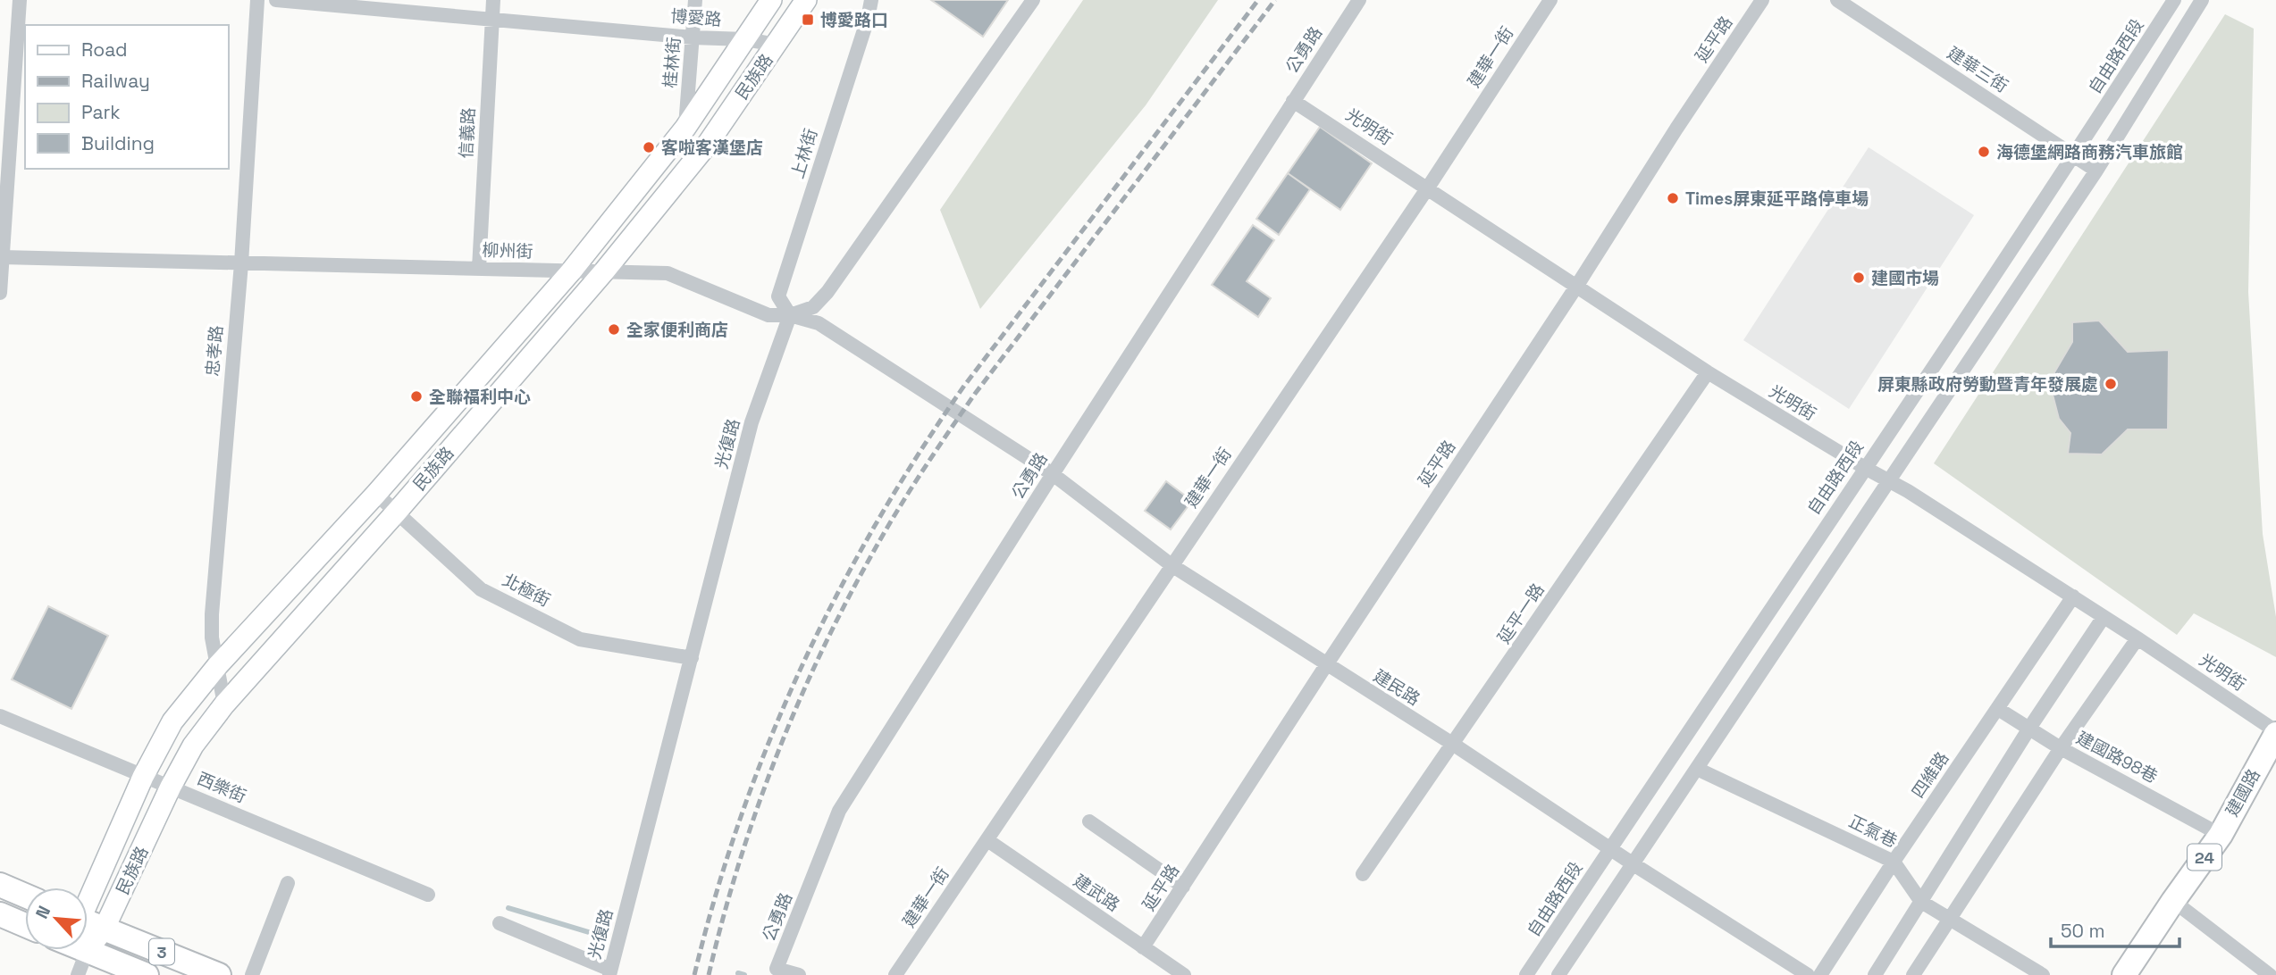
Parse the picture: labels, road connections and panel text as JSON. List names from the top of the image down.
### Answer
{
  "streets": {
    "main road": ["建國路", "24", "3"],
    "street": [
      "博愛路",
      "延平路",
      "公勇路",
      "自由路西段",
      "建華一街",
      "桂林街",
      "建華三街",
      "民族路",
      "光明街",
      "信義路",
      "上林街",
      "柳州街",
      "忠孝路",
      "光復路",
      "北極街",
      "延平一路",
      "建民路",
      "建國路98巷",
      "四維路",
      "西樂街",
      "正氣巷",
      "建武路"
    ]
  },
  "crossings": [
    ["博愛路", "桂林街"],
    ["博愛路", "民族路"],
    ["博愛路", "信義路"],
    ["延平路", "光明街"],
    ["延平路", "建民路"],
    ["延平路", "建武路"],
    ["公勇路", "光明街"],
    ["公勇路", "建民路"],
    ["自由路西段", "建華三街"],
    ["自由路西段", "光明街"],
    ["自由路西段", "建民路"],
    ["建華一街", "光明街"],
    ["建華一街", "建民路"],
    ["建華一街", "建武路"],
    ["桂林街", "民族路"],
    ["民族路", "柳州街"],
    ["民族路", "忠孝路"],
    ["民族路", "北極街"],
    ["民族路", "西樂街"],
    ["民族路", "3"],
    ["光明街", "延平一路"],
    ["光明街", "四維路"],
    ["光明街", "建國路"],
    ["信義路", "柳州街"],
    ["上林街", "柳州街"],
    ["上林街", "光復路"],
    ["柳州街", "忠孝路"],
    ["柳州街", "光復路"],
    ["柳州街", "建民路"],
    ["光復路", "北極街"],
    ["延平一路", "建民路"],
    ["建國路98巷", "四維路"],
    ["建國路98巷", "建國路"],
    ["四維路", "正氣巷"]
  ],
  "places": {
    "transit": ["博愛路口"],
    "other": [
      "客啦客漢堡店",
      "海德堡網路商務汽車旅館",
      "Times屏東延平路停車場",
      "建國市場",
      "全家便利商店",
      "屏東縣政府勞動暨青年發展處",
      "全聯福利中心"
    ]
  },
  "legend": [
    "Road",
    "Railway",
    "Park",
    "Building"
  ],
  "scale_bar": "50 m",
  "north": "top left"
}
